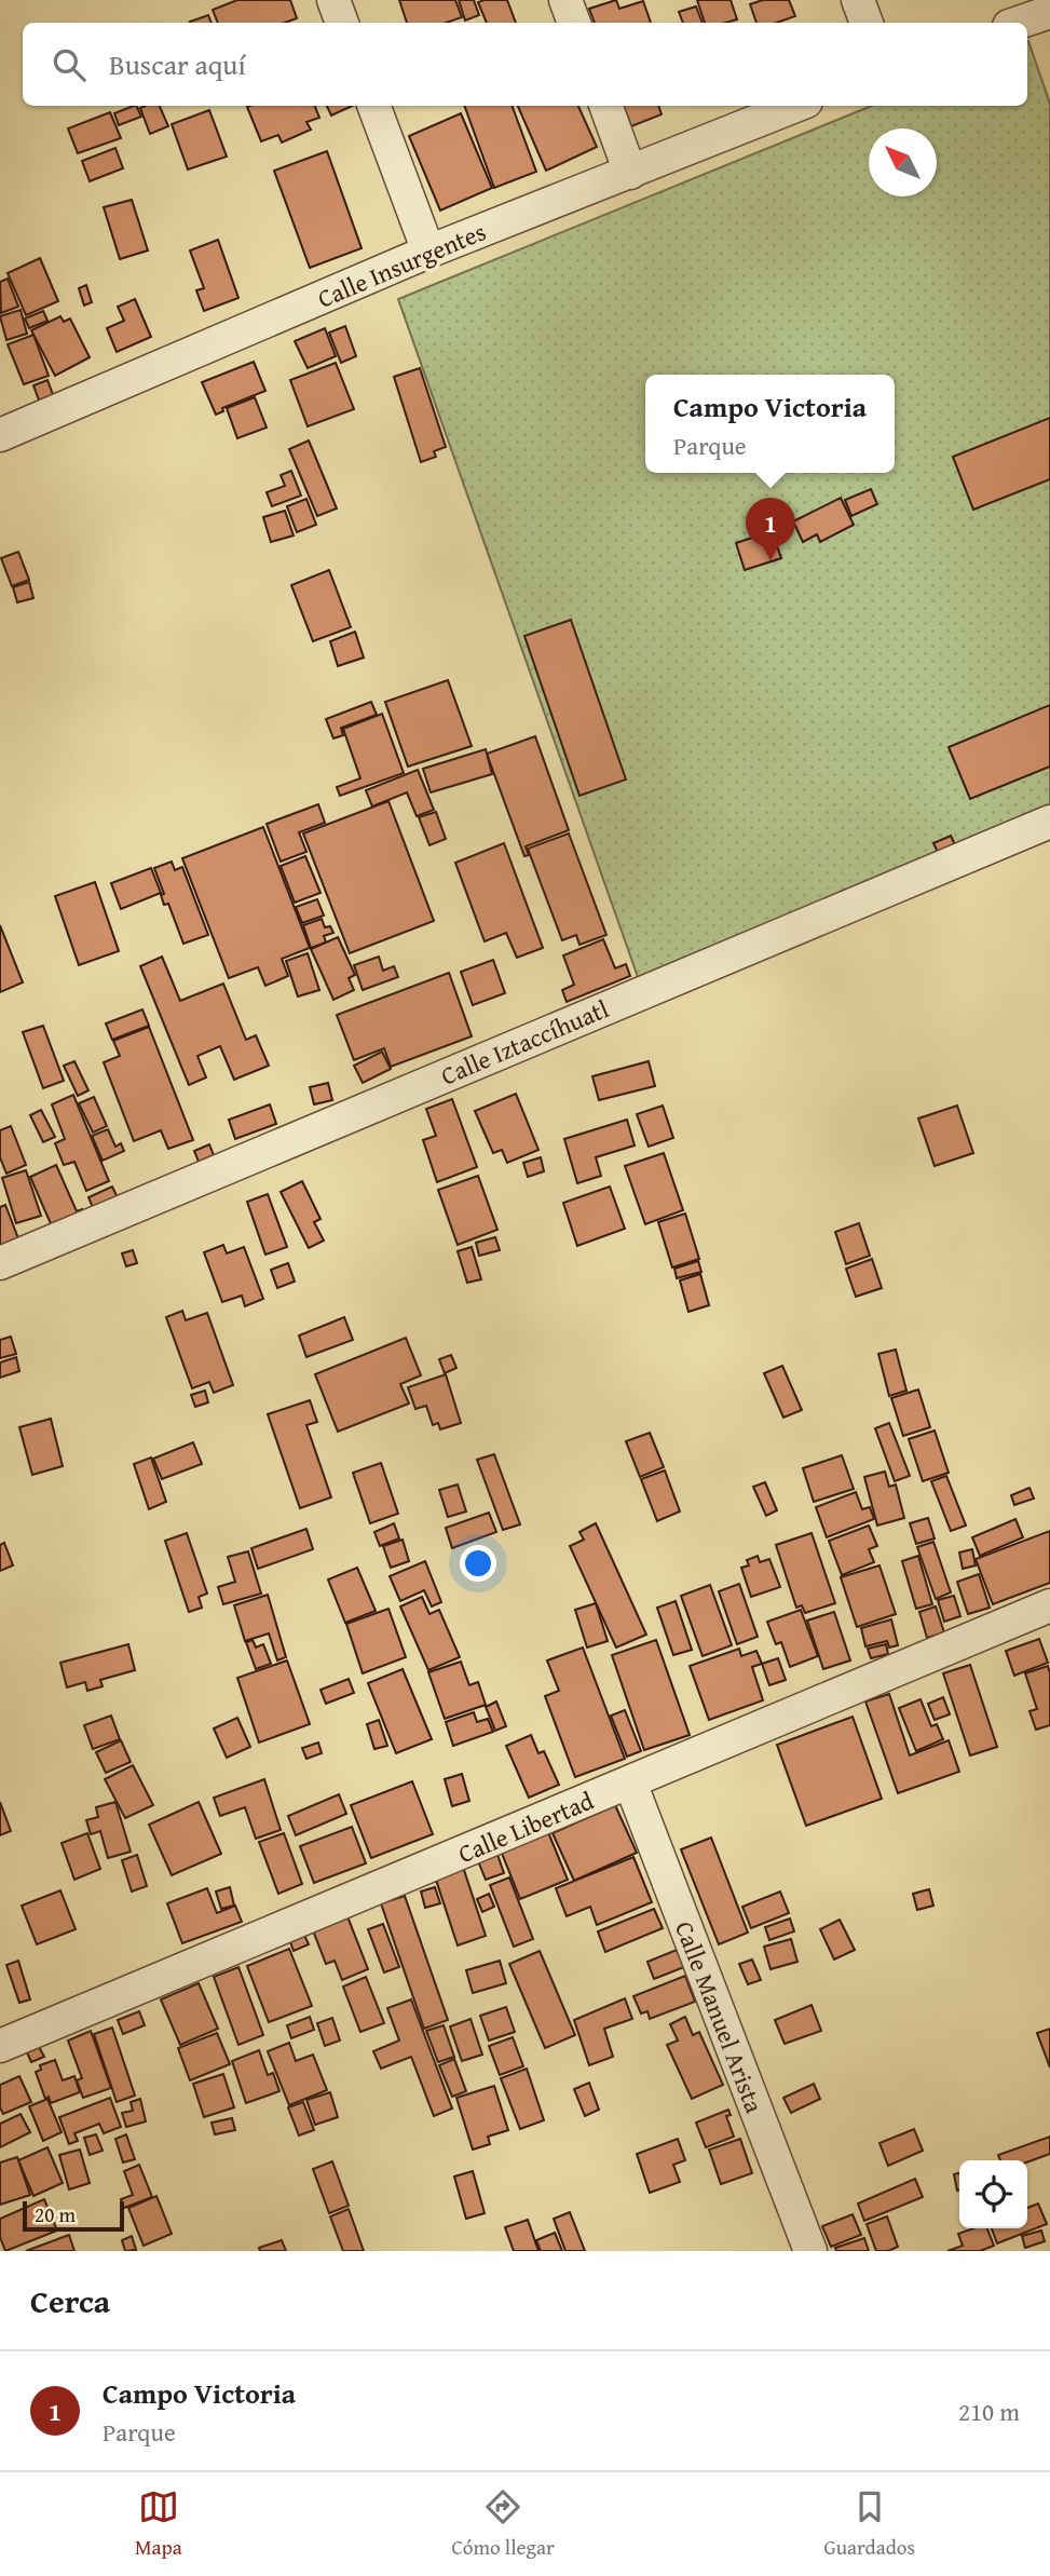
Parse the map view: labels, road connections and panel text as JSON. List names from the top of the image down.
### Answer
{
  "streets": {
    "street": [
      "Calle Insurgentes",
      "Calle Iztaccíhuatl",
      "Calle Libertad",
      "Calle Manuel Arista"
    ]
  },
  "crossings": [
    ["Calle Libertad", "Calle Manuel Arista"]
  ],
  "scale_bar": "20 m",
  "north": "top left",
  "page": {
    "search": "Buscar aquí",
    "popup": ["Campo Victoria", "Parque"],
    "pins": "1",
    "scale": "20 m",
    "heading": "Cerca",
    "list": [
      {
        "mark": "1",
        "name": "Campo Victoria",
        "note": "Parque",
        "value": "210 m"
      }
    ],
    "nav": ["Mapa", "Cómo llegar", "Guardados"]
  }
}
